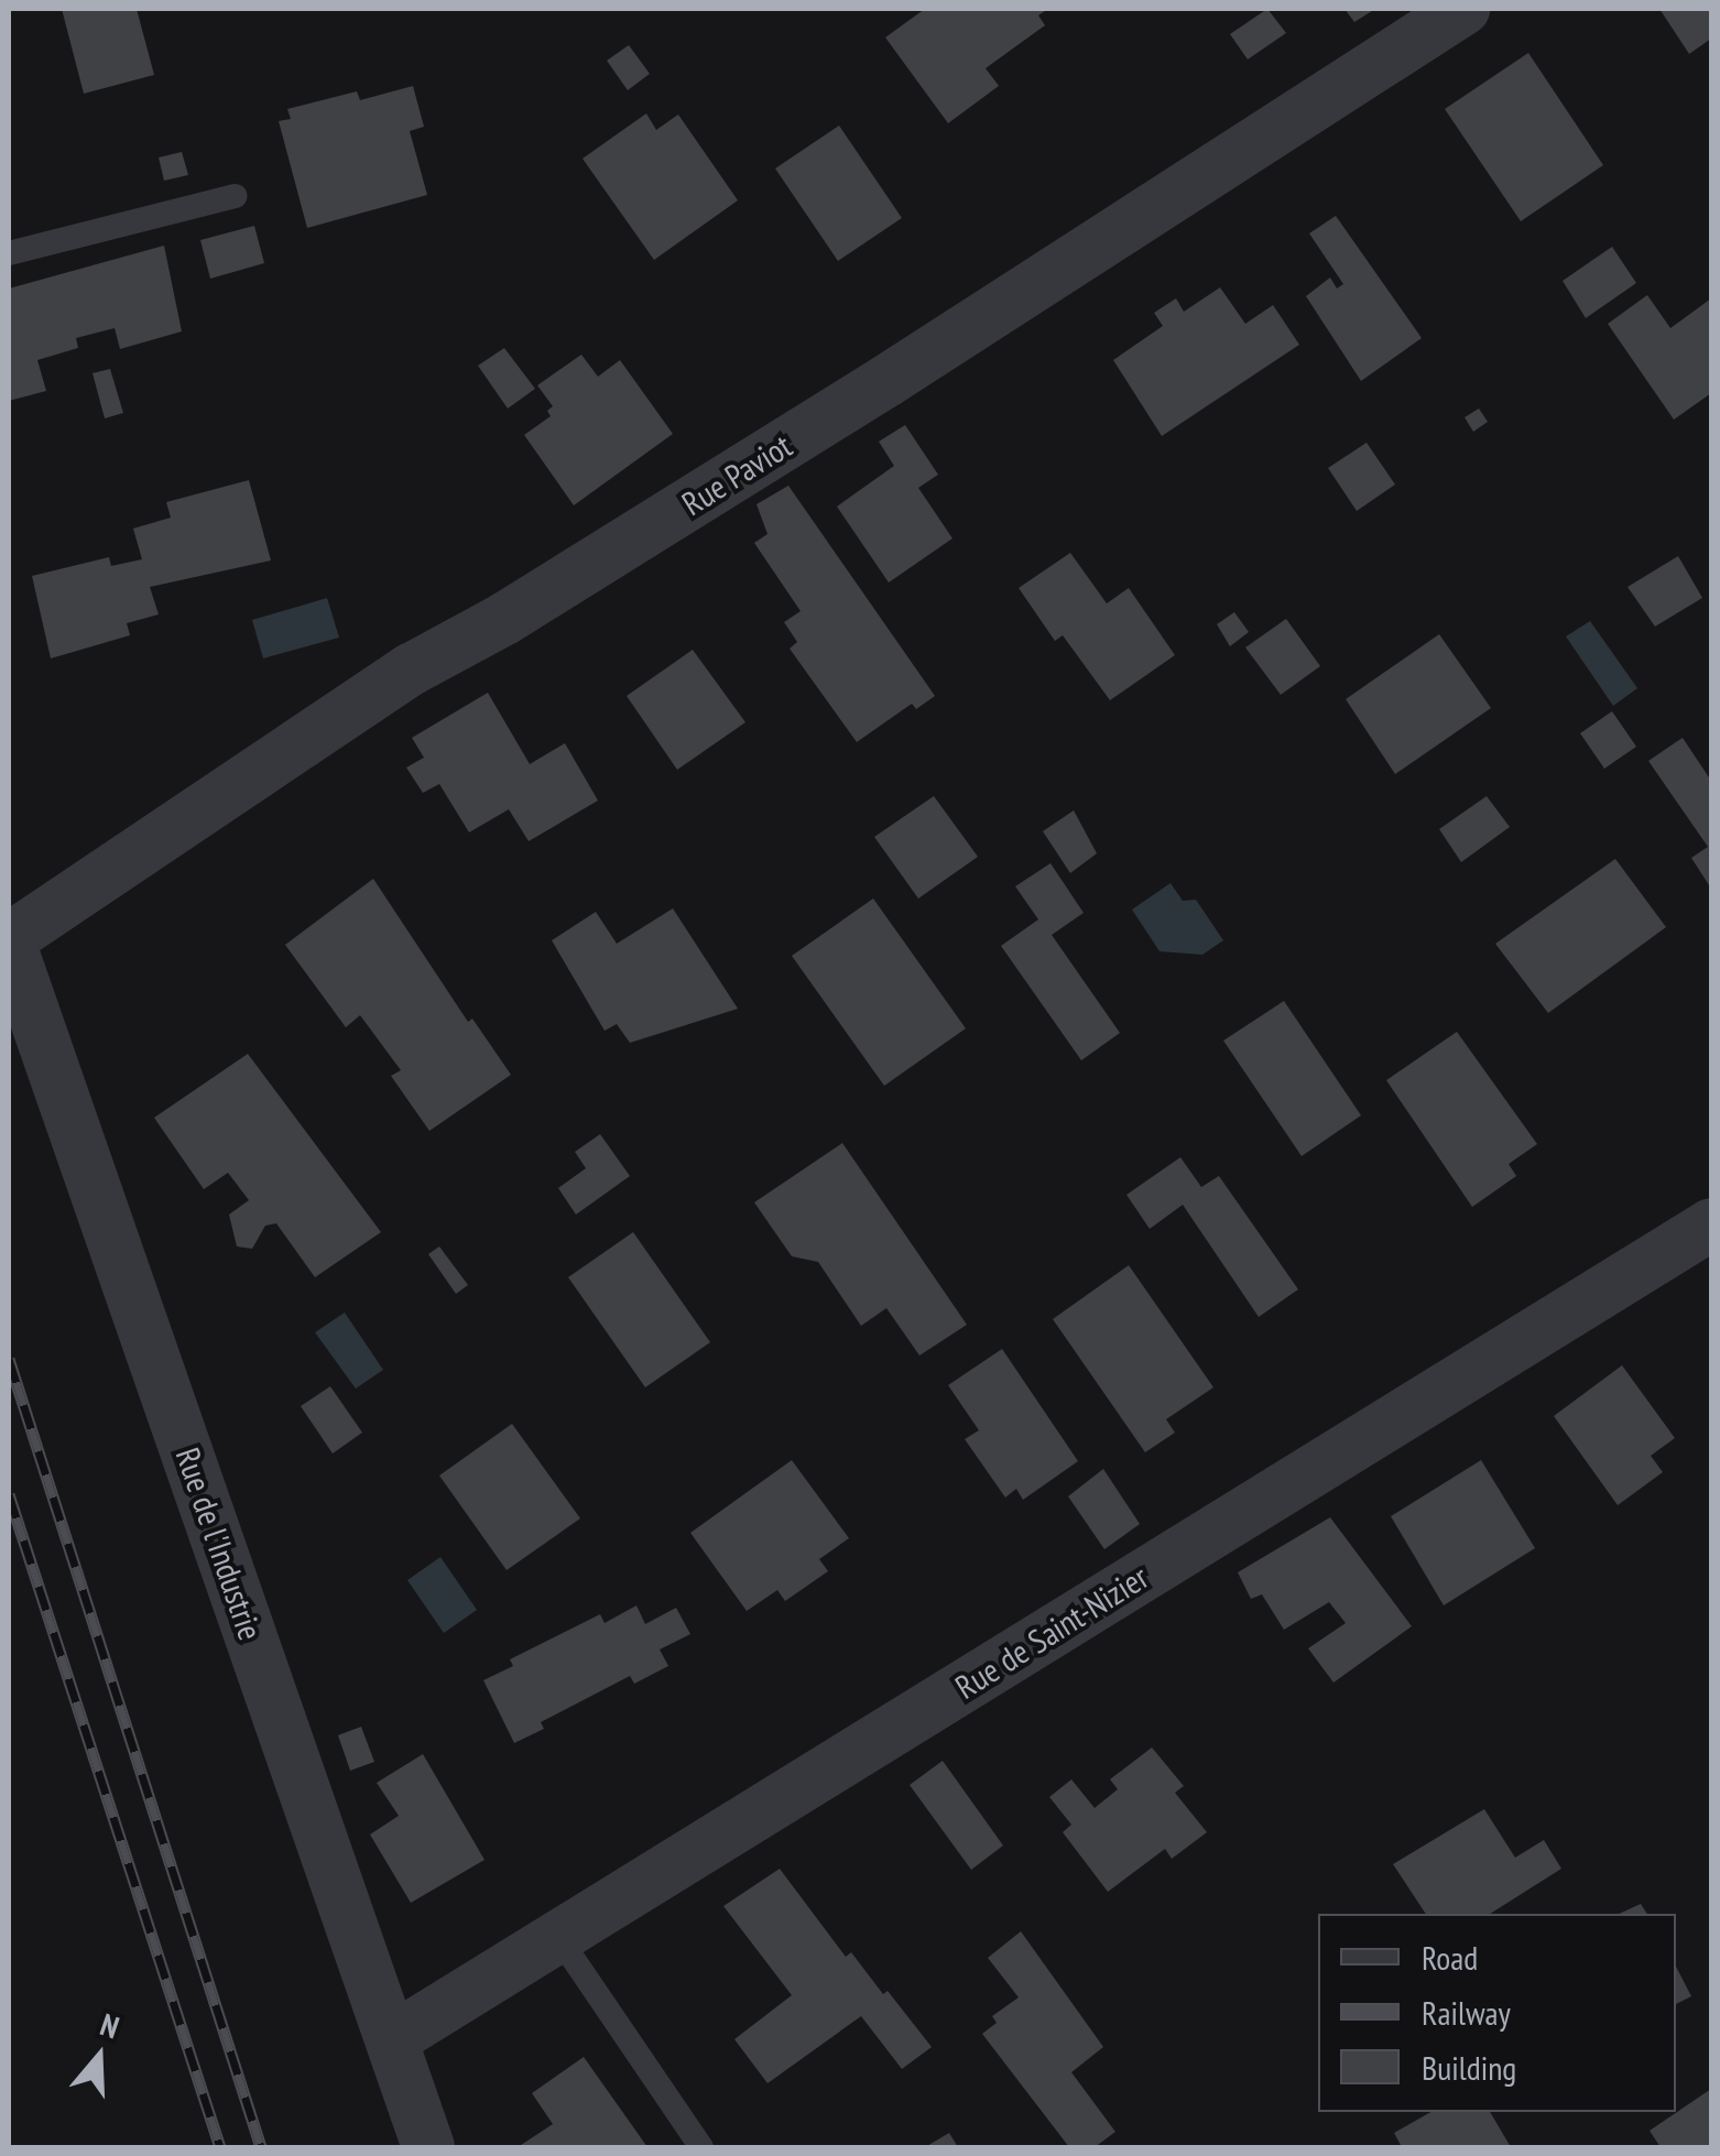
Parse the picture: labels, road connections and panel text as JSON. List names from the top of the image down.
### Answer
{
  "streets": {
    "street": ["Rue Paviot", "Rue de l'Industrie", "Rue de Saint-Nizier"]
  },
  "crossings": [
    ["Rue Paviot", "Rue de l'Industrie"],
    ["Rue de l'Industrie", "Rue de Saint-Nizier"]
  ],
  "legend": ["Road", "Railway", "Building"],
  "north": "top"
}
